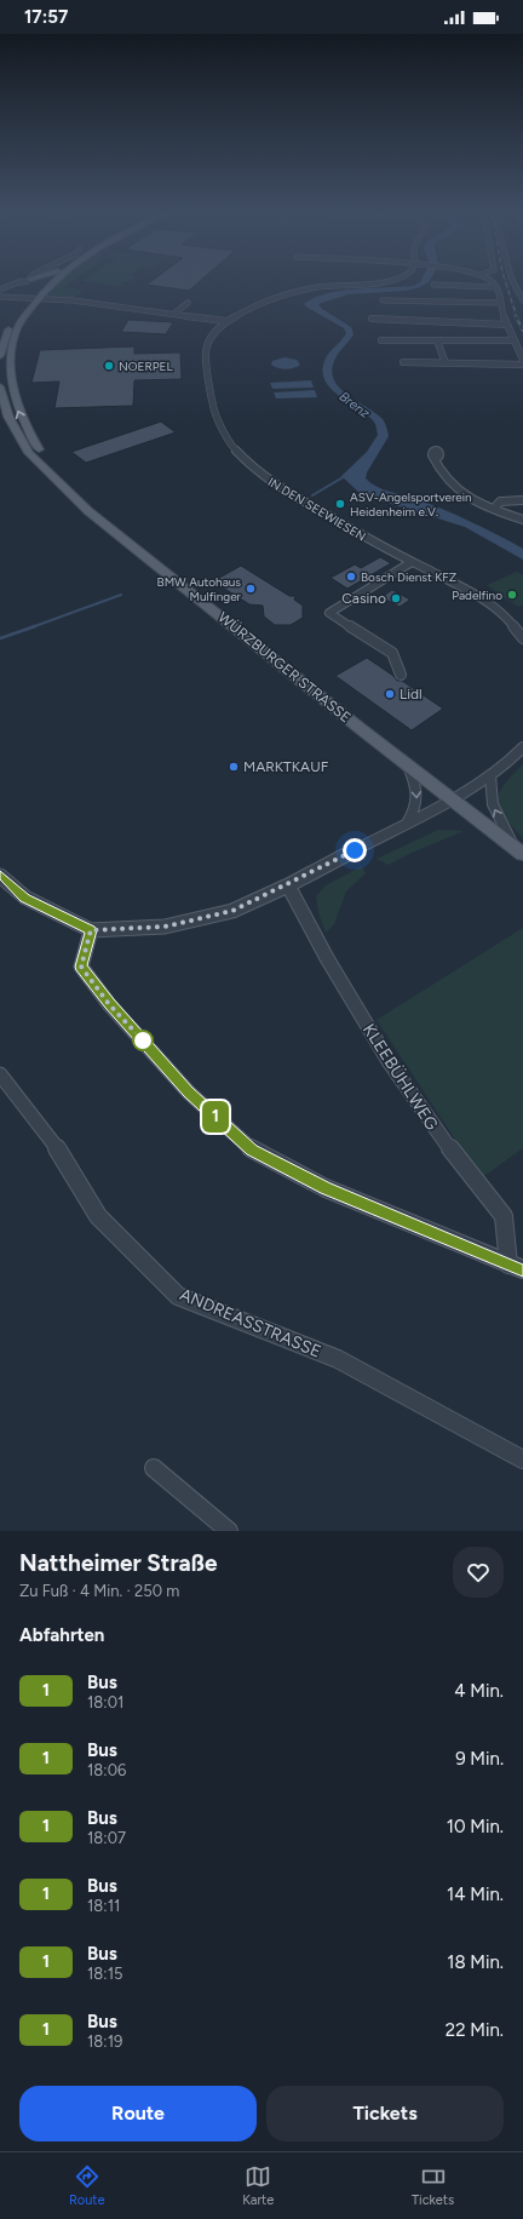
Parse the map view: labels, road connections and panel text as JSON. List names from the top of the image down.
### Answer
{
  "streets": {
    "main road": ["WÜRZBURGER STRASSE"],
    "street": ["IN DEN SEEWIESEN", "KLEEBÜHLWEG", "ANDREASSTRASSE"]
  },
  "water": ["Brenz"],
  "places": [
    "NOERPEL",
    "ASV-Angelsportverein Heidenheim e.V.",
    "Bosch Dienst KFZ",
    "BMW Autohaus Mulfinger",
    "Padelfino",
    "Casino",
    "Lidl",
    "MARKTKAUF"
  ],
  "lines": ["bus line 1"],
  "page": {
    "status": "17:57",
    "on_map": "1",
    "heading": [
      ["Nattheimer Straße", "Zu Fuß · 4 Min. · 250 m"],
      "Abfahrten"
    ],
    "list": [
      {
        "mark": "1",
        "name": "Bus",
        "note": "18:01",
        "value": "4 Min."
      },
      {
        "mark": "1",
        "name": "Bus",
        "note": "18:06",
        "value": "9 Min."
      },
      {
        "mark": "1",
        "name": "Bus",
        "note": "18:07",
        "value": "10 Min."
      },
      {
        "mark": "1",
        "name": "Bus",
        "note": "18:11",
        "value": "14 Min."
      },
      {
        "mark": "1",
        "name": "Bus",
        "note": "18:15",
        "value": "18 Min."
      },
      {
        "mark": "1",
        "name": "Bus",
        "note": "18:19",
        "value": "22 Min."
      }
    ],
    "buttons": ["Route", "Tickets"],
    "tabs": ["Route", "Karte", "Tickets"]
  }
}
